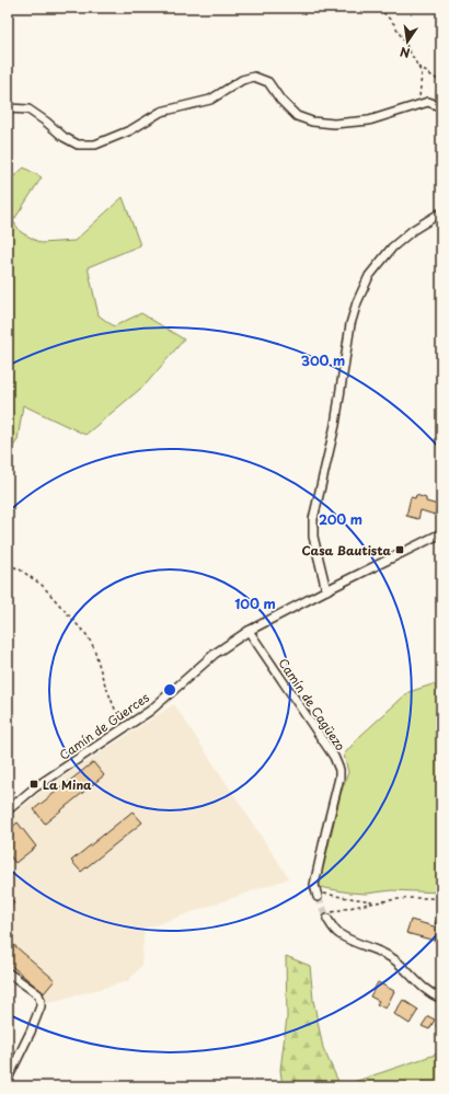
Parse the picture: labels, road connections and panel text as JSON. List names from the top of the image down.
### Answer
{
  "streets": {
    "street": ["Camín de Cagüezo", "Camín de Güerces"]
  },
  "crossings": [
    ["Camín de Cagüezo", "Camín de Güerces"]
  ],
  "places": {
    "transit": ["Casa Bautista", "La Mina"]
  },
  "north": "bottom",
  "rings": ["300 m", "200 m", "100 m"]
}
